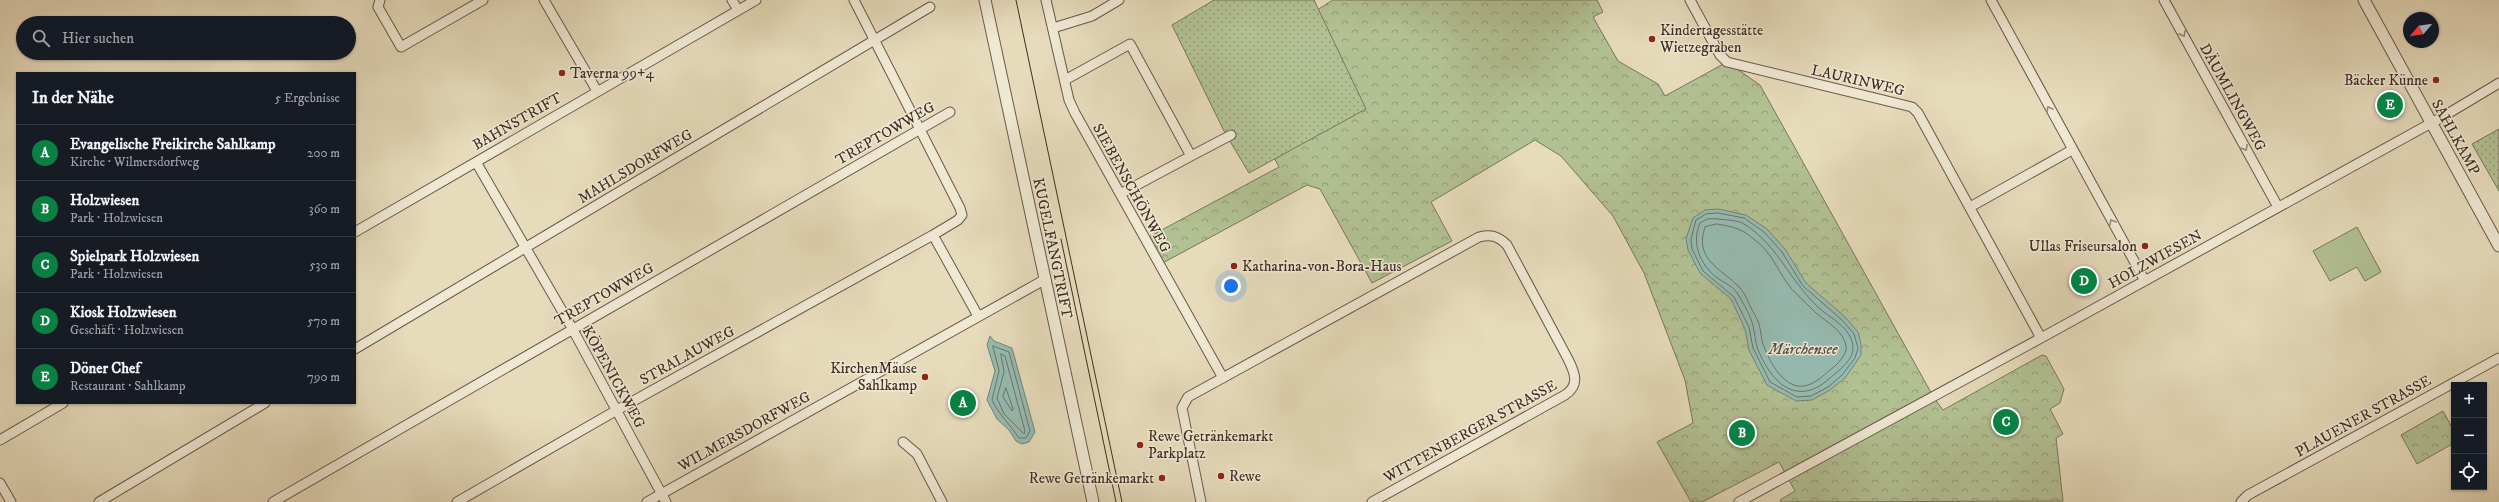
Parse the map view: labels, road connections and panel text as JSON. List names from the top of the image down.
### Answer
{
  "streets": {
    "street": [
      "LAURINWEG",
      "DÄUMLINGWEG",
      "BAHNSTRIFT",
      "TREPTOWWEG",
      "SAHLKAMP",
      "MAHLSDORFWEG",
      "SIEBENSCHÖNWEG",
      "KUGELFANGTRIFT",
      "HOLZWIESEN",
      "STRALAUWEG",
      "KÖPENICKWEG",
      "PLAUENER STRASSE",
      "WILMERSDORFWEG",
      "WITTENBERGER STRASSE"
    ]
  },
  "crossings": [
    ["LAURINWEG", "HOLZWIESEN"],
    ["DÄUMLINGWEG", "HOLZWIESEN"],
    ["BAHNSTRIFT", "KÖPENICKWEG"],
    ["TREPTOWWEG", "STRALAUWEG"],
    ["TREPTOWWEG", "KÖPENICKWEG"],
    ["SAHLKAMP", "HOLZWIESEN"],
    ["MAHLSDORFWEG", "KÖPENICKWEG"],
    ["SIEBENSCHÖNWEG", "WITTENBERGER STRASSE"],
    ["KUGELFANGTRIFT", "WILMERSDORFWEG"],
    ["STRALAUWEG", "KÖPENICKWEG"],
    ["KÖPENICKWEG", "WILMERSDORFWEG"]
  ],
  "one_way": ["DÄUMLINGWEG"],
  "water": ["Märchensee"],
  "places": [
    "Kindertagesstätte Wietzegraben",
    "Taverna 99+4",
    "Bäcker Künne",
    "Ullas Friseursalon",
    "Katharina-von-Bora-Haus",
    "KirchenMäuse Sahlkamp",
    "Rewe Getränkemarkt Parkplatz",
    "Rewe",
    "Rewe Getränkemarkt"
  ],
  "north": "bottom left",
  "page": {
    "search": "Hier suchen",
    "heading": ["In der Nähe", "5 Ergebnisse"],
    "pins": [
      "E",
      "D",
      "A",
      "C",
      "B"
    ],
    "list": [
      {
        "mark": "A",
        "name": "Evangelische Freikirche Sahlkamp",
        "note": "Kirche · Wilmersdorfweg",
        "value": "200 m"
      },
      {
        "mark": "B",
        "name": "Holzwiesen",
        "note": "Park · Holzwiesen",
        "value": "360 m"
      },
      {
        "mark": "C",
        "name": "Spielpark Holzwiesen",
        "note": "Park · Holzwiesen",
        "value": "530 m"
      },
      {
        "mark": "D",
        "name": "Kiosk Holzwiesen",
        "note": "Geschäft · Holzwiesen",
        "value": "570 m"
      },
      {
        "mark": "E",
        "name": "Döner Chef",
        "note": "Restaurant · Sahlkamp",
        "value": "790 m"
      }
    ],
    "map_buttons": ["+", "−"]
  }
}
